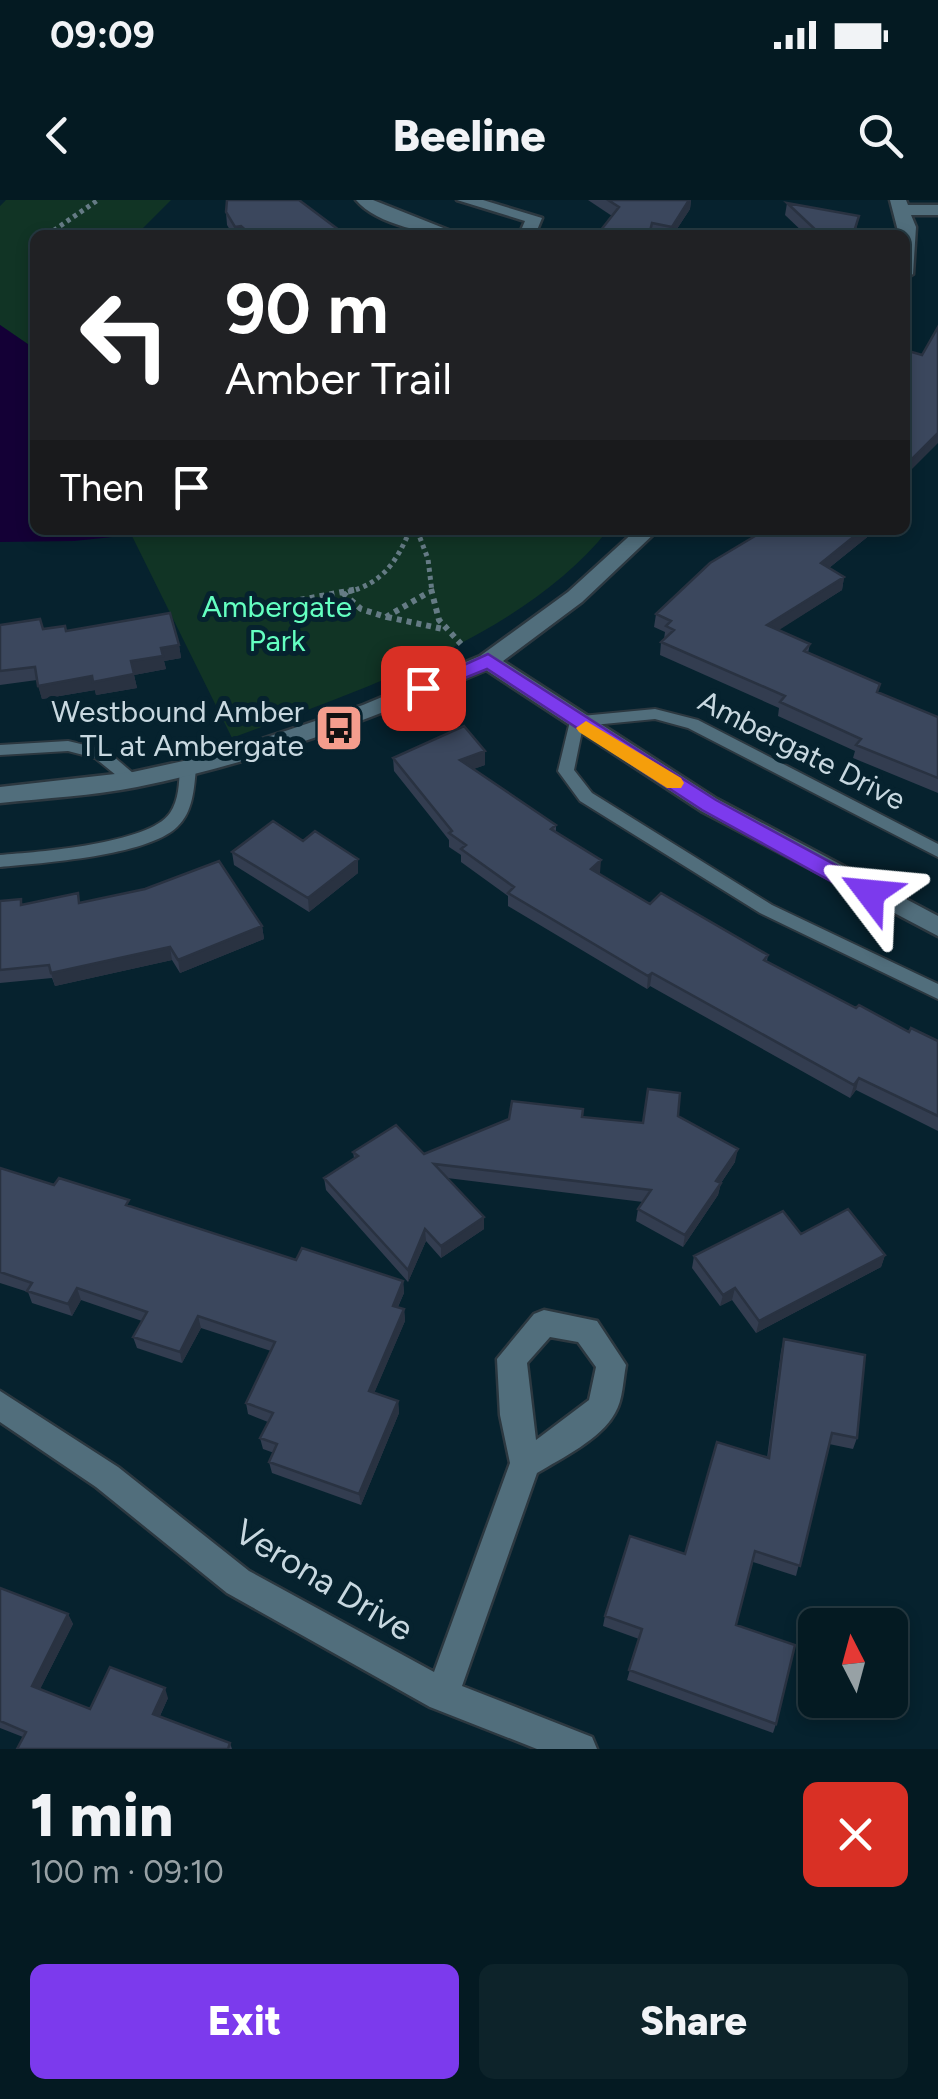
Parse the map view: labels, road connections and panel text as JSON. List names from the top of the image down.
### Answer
{
  "streets": {
    "street": ["Verona Drive"],
    "lane": ["Ambergate Drive"]
  },
  "parks": ["Ambergate Park"],
  "places": {
    "bus stop": ["Westbound Amber TL at Ambergate"]
  },
  "north": "top",
  "page": {
    "status": "09:09",
    "header": "Beeline",
    "turn": ["90 m", "Amber Trail"],
    "then": "Then",
    "heading": ["1 min", "100 m · 09:10"],
    "buttons": ["Exit", "Share"]
  }
}
